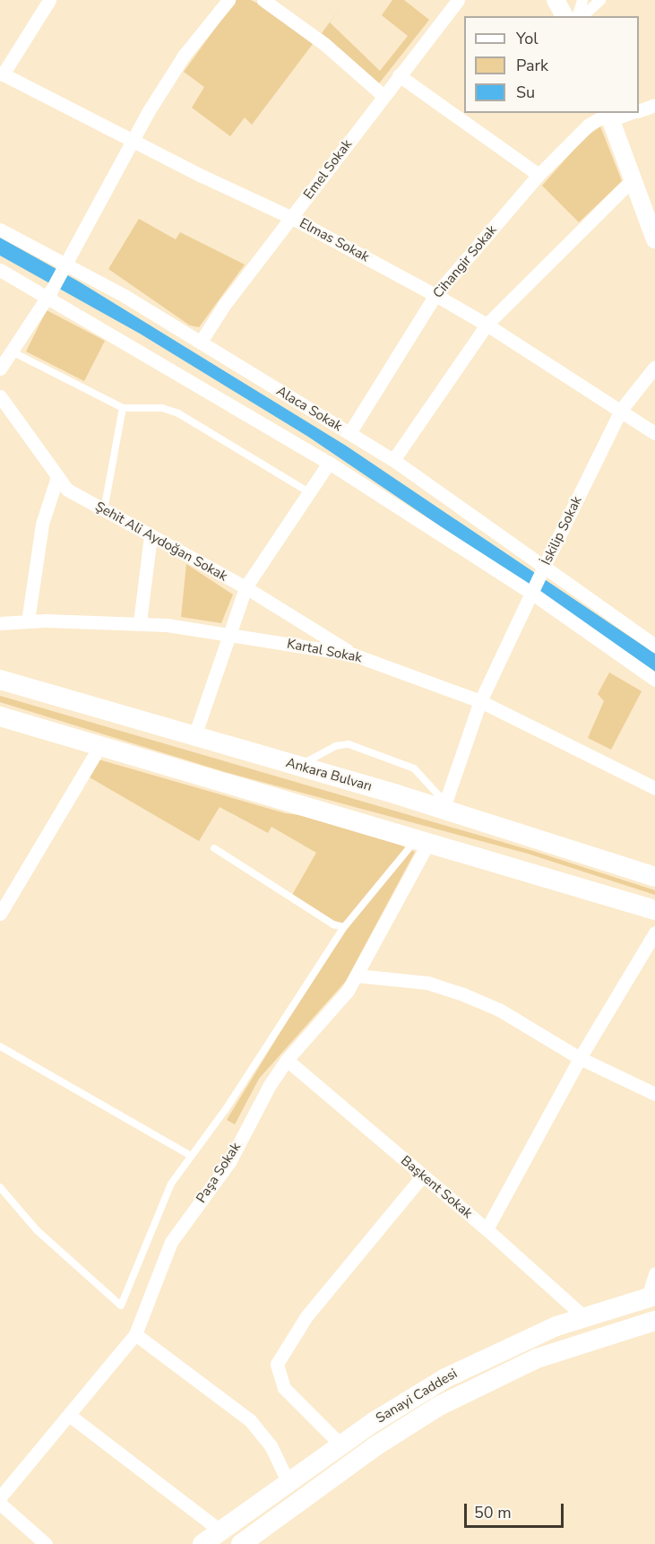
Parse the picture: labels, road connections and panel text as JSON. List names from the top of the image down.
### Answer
{
  "streets": {
    "main road": ["Ankara Bulvarı", "Sanayi Caddesi"],
    "street": [
      "Emel Sokak",
      "Elmas Sokak",
      "Cihangir Sokak",
      "Alaca Sokak",
      "İskilip Sokak",
      "Şehit Ali Aydoğan Sokak",
      "Kartal Sokak",
      "Paşa Sokak",
      "Başkent Sokak"
    ]
  },
  "crossings": [
    ["Emel Sokak", "Elmas Sokak"],
    ["Emel Sokak", "Alaca Sokak"],
    ["Elmas Sokak", "Cihangir Sokak"],
    ["Elmas Sokak", "İskilip Sokak"],
    ["Cihangir Sokak", "Alaca Sokak"],
    ["Alaca Sokak", "İskilip Sokak"],
    ["İskilip Sokak", "Kartal Sokak"],
    ["Şehit Ali Aydoğan Sokak", "Kartal Sokak"],
    ["Paşa Sokak", "Başkent Sokak"],
    ["Başkent Sokak", "Sanayi Caddesi"]
  ],
  "legend": ["Yol", "Park", "Su"],
  "scale_bar": "50 m"
}
